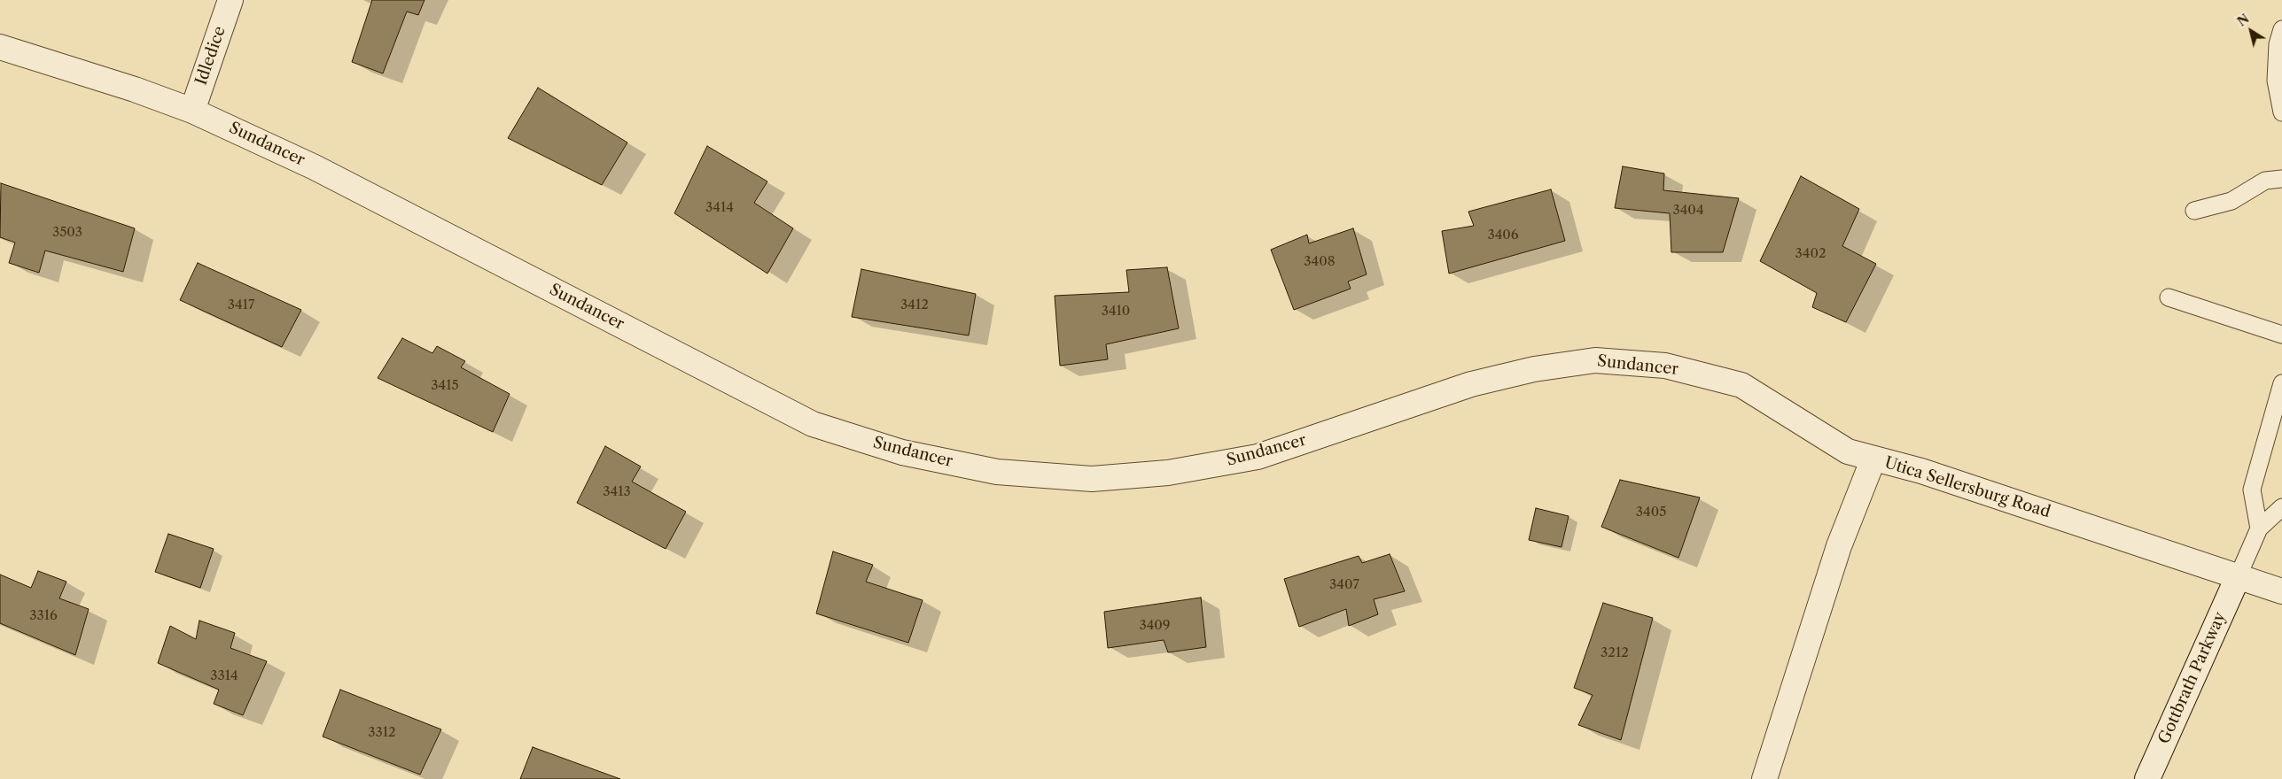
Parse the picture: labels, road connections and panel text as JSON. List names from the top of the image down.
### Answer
{
  "streets": {
    "street": [
      "Idledice",
      "Sundancer",
      "Utica Sellersburg Road",
      "Gottbrath Parkway"
    ]
  },
  "crossings": [
    ["Idledice", "Sundancer"],
    ["Sundancer", "Utica Sellersburg Road"],
    ["Utica Sellersburg Road", "Gottbrath Parkway"]
  ],
  "house_numbers": [
    "3414",
    "3404",
    "3503",
    "3406",
    "3402",
    "3408",
    "3417",
    "3412",
    "3410",
    "3415",
    "3413",
    "3405",
    "3407",
    "3316",
    "3409",
    "3212",
    "3314",
    "3312"
  ],
  "north": "top left"
}
